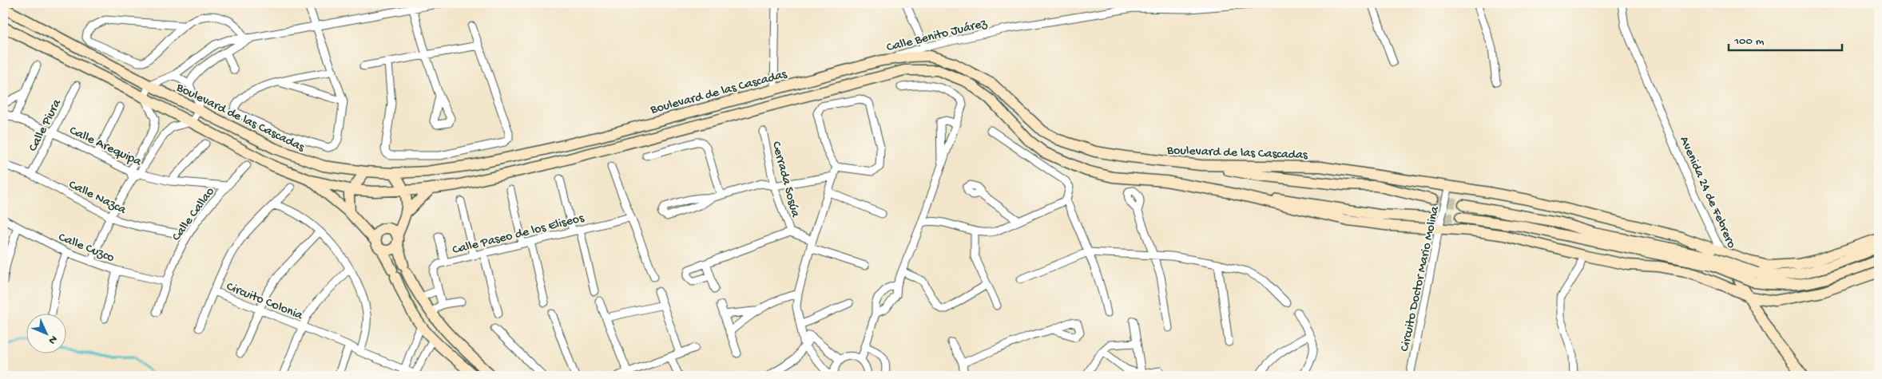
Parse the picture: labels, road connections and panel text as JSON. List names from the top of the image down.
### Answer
{
  "streets": {
    "main road": ["Boulevard de las Cascadas", "Avenida 24 de Febrero"],
    "street": [
      "Calle Benito Juárez",
      "Calle Piura",
      "Calle Arequipa",
      "Cerrada Sosúa",
      "Calle Nazca",
      "Calle Callao",
      "Calle Paseo de los Eliseos",
      "Calle Cuzco",
      "Circuito Doctor Mario Molina",
      "Circuito Colonia"
    ]
  },
  "crossings": [
    ["Calle Benito Juárez", "Boulevard de las Cascadas"],
    ["Boulevard de las Cascadas", "Avenida 24 de Febrero"],
    ["Boulevard de las Cascadas", "Circuito Doctor Mario Molina"],
    ["Calle Piura", "Calle Arequipa"],
    ["Calle Piura", "Calle Nazca"],
    ["Calle Arequipa", "Calle Callao"],
    ["Calle Nazca", "Calle Callao"],
    ["Calle Callao", "Calle Cuzco"]
  ],
  "scale_bar": "100 m",
  "north": "bottom right"
}
